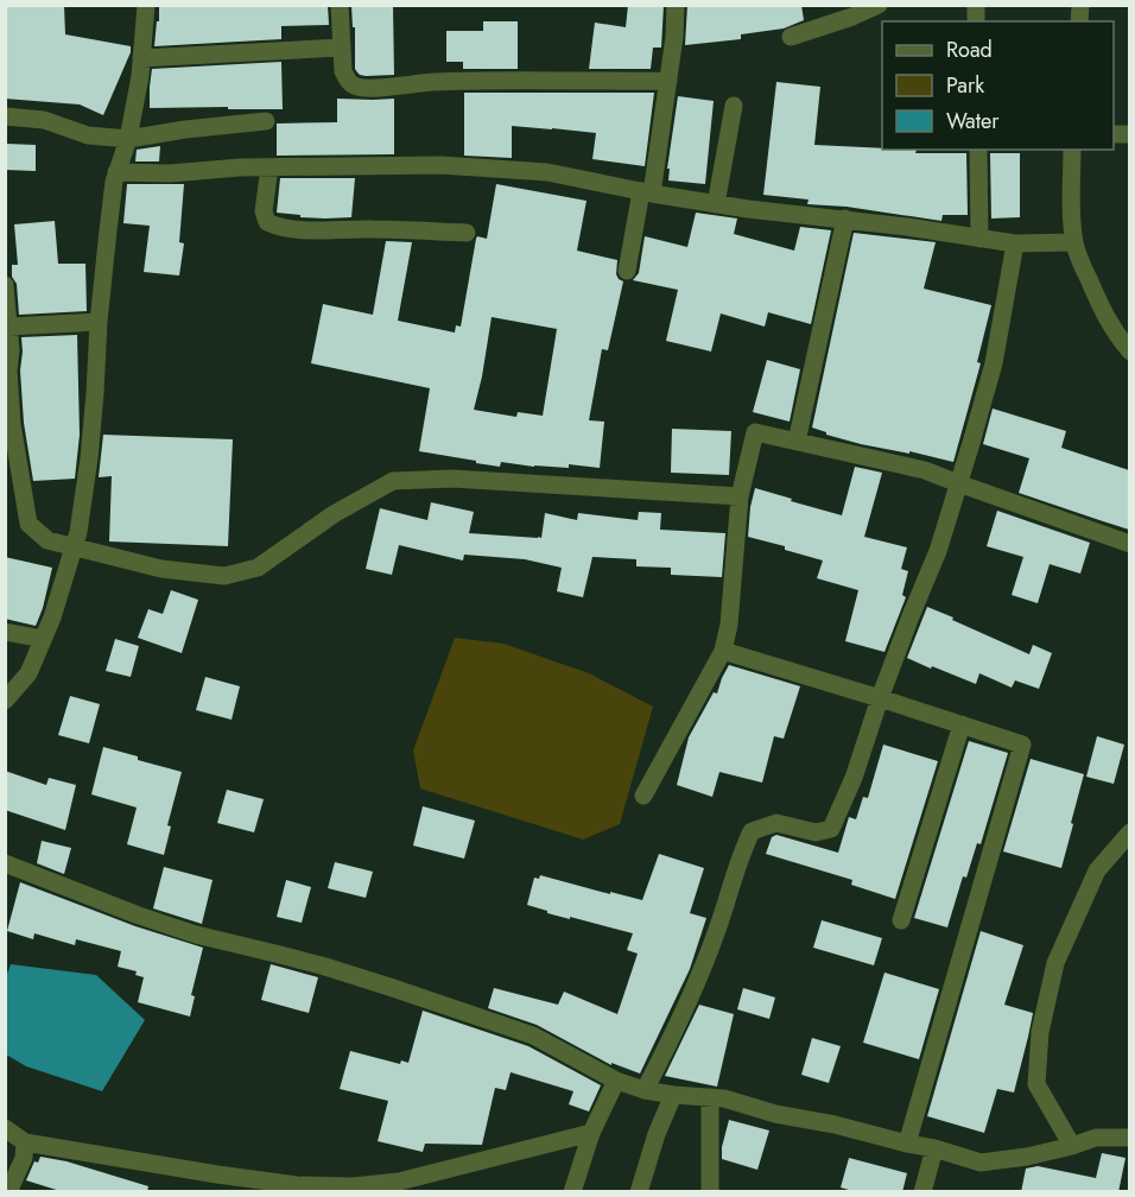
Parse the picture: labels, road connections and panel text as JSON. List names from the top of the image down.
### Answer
{
  "legend": ["Road", "Park", "Water"]
}
